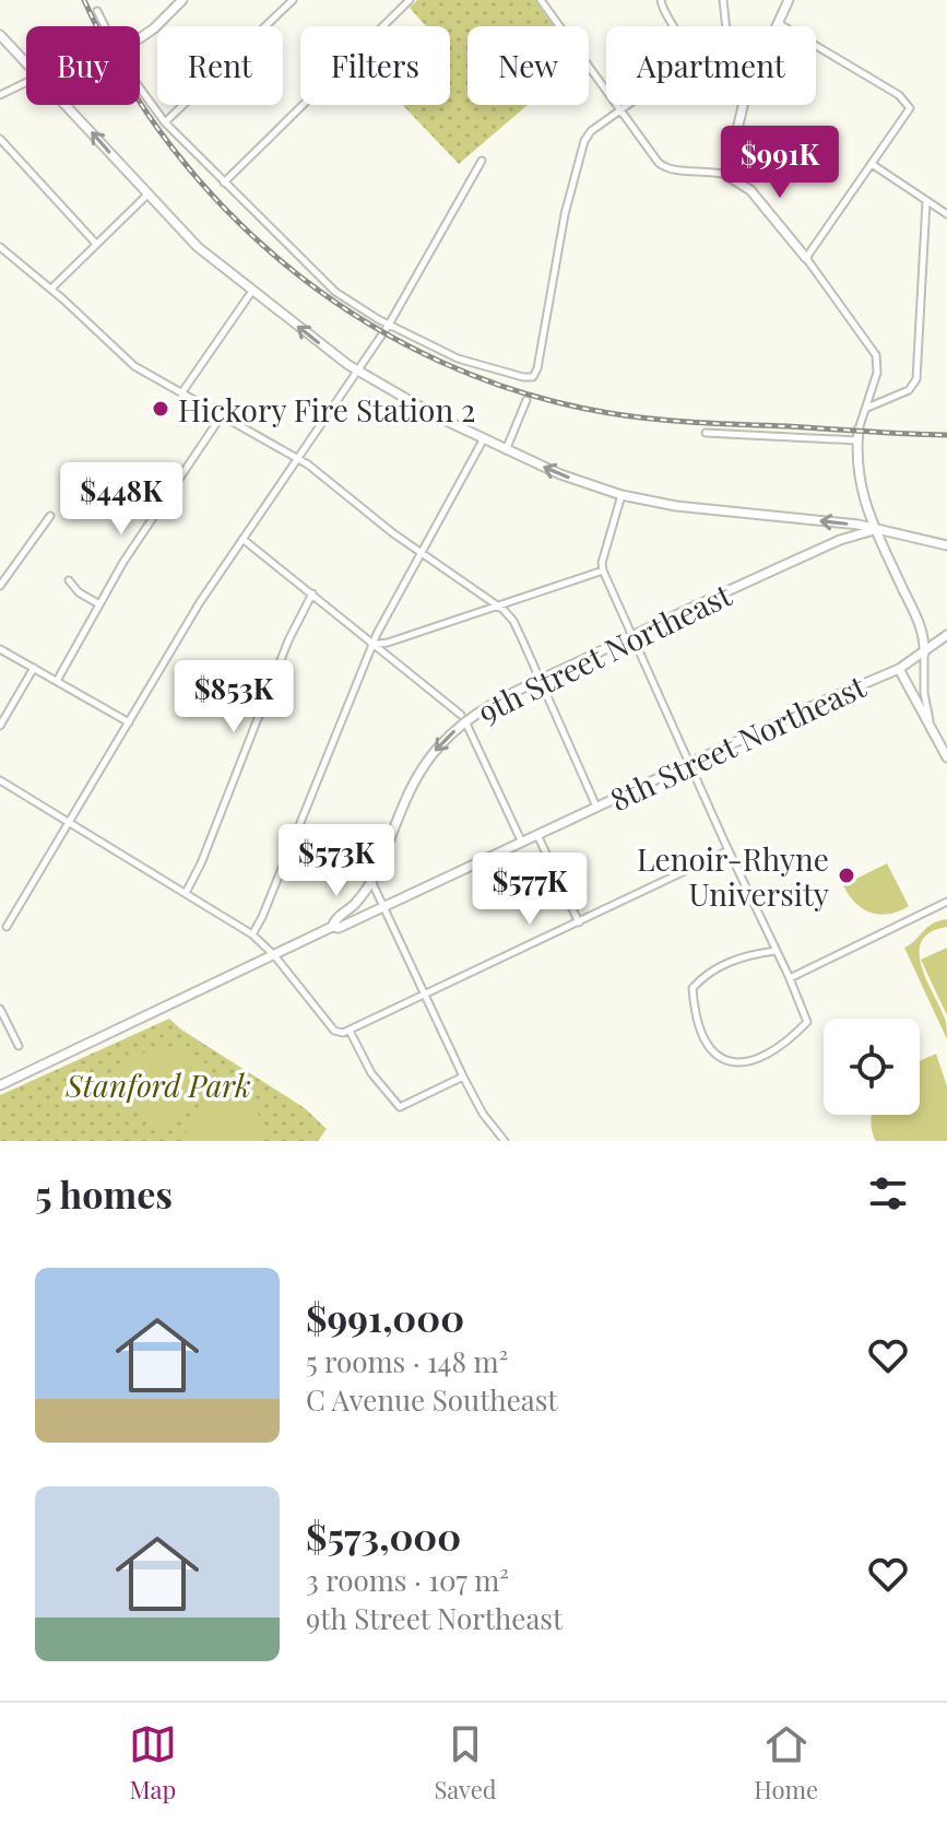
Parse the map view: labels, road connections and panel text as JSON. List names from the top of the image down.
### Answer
{
  "streets": {
    "main road": ["9th Street Northeast", "8th Street Northeast"]
  },
  "crossings": [
    ["9th Street Northeast", "8th Street Northeast"]
  ],
  "parks": ["Stanford Park"],
  "places": ["Hickory Fire Station 2", "Lenoir-Rhyne University"],
  "page": {
    "chip": [
      "Buy",
      "Rent",
      "Filters",
      "New",
      "Apartment"
    ],
    "price": [
      "$991K",
      "$448K",
      "$853K",
      "$573K",
      "$577K"
    ],
    "heading": "5 homes",
    "list": [
      {
        "name": "$991,000",
        "note": "5 rooms · 148 m² · C Avenue Southeast"
      },
      {
        "name": "$573,000",
        "note": "3 rooms · 107 m² · 9th Street Northeast"
      }
    ],
    "tabs": ["Map", "Saved", "Home"]
  }
}
